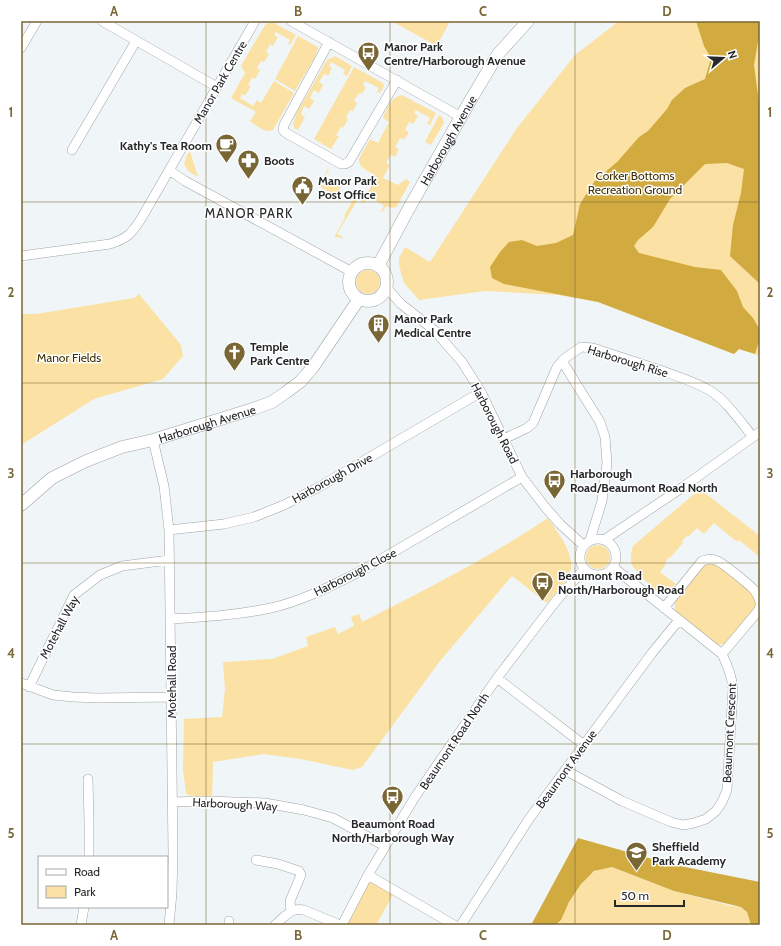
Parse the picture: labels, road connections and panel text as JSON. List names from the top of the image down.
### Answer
{
  "streets": {
    "street": [
      "Manor Park Centre",
      "Harborough Avenue",
      "Harborough Rise",
      "Harborough Road",
      "Harborough Drive",
      "Harborough Close",
      "Motehall Way",
      "Motehall Road",
      "Beaumont Crescent",
      "Beaumont Road North",
      "Beaumont Avenue",
      "Harborough Way"
    ]
  },
  "crossings": [
    ["Harborough Avenue", "Harborough Road"],
    ["Harborough Avenue", "Motehall Road"],
    ["Harborough Rise", "Harborough Road"],
    ["Harborough Road", "Harborough Drive"],
    ["Harborough Road", "Harborough Close"],
    ["Harborough Road", "Beaumont Crescent"],
    ["Harborough Road", "Beaumont Road North"],
    ["Harborough Drive", "Motehall Road"],
    ["Harborough Close", "Motehall Road"],
    ["Motehall Way", "Motehall Road"],
    ["Motehall Road", "Harborough Way"],
    ["Beaumont Crescent", "Beaumont Road North"],
    ["Beaumont Crescent", "Beaumont Avenue"],
    ["Beaumont Road North", "Harborough Way"]
  ],
  "districts": ["MANOR PARK"],
  "parks": ["Corker Bottoms Recreation Ground", "Manor Fields"],
  "places": {
    "bus stop": [
      "Manor Park Centre/Harborough Avenue",
      "Harborough Road/Beaumont Road North",
      "Beaumont Road North/Harborough Road",
      "Beaumont Road North/Harborough Way"
    ],
    "cafe": ["Kathy's Tea Room"],
    "pharmacy": ["Boots"],
    "public building": ["Manor Park Post Office"],
    "building": ["Manor Park Medical Centre"],
    "church": ["Temple Park Centre"],
    "school or university": ["Sheffield Park Academy"]
  },
  "legend": ["Road", "Park"],
  "scale_bar": "50 m",
  "north": "right",
  "grid": {
    "columns": [
      "A",
      "B",
      "C",
      "D"
    ],
    "rows": [
      "1",
      "2",
      "3",
      "4",
      "5"
    ]
  }
}
